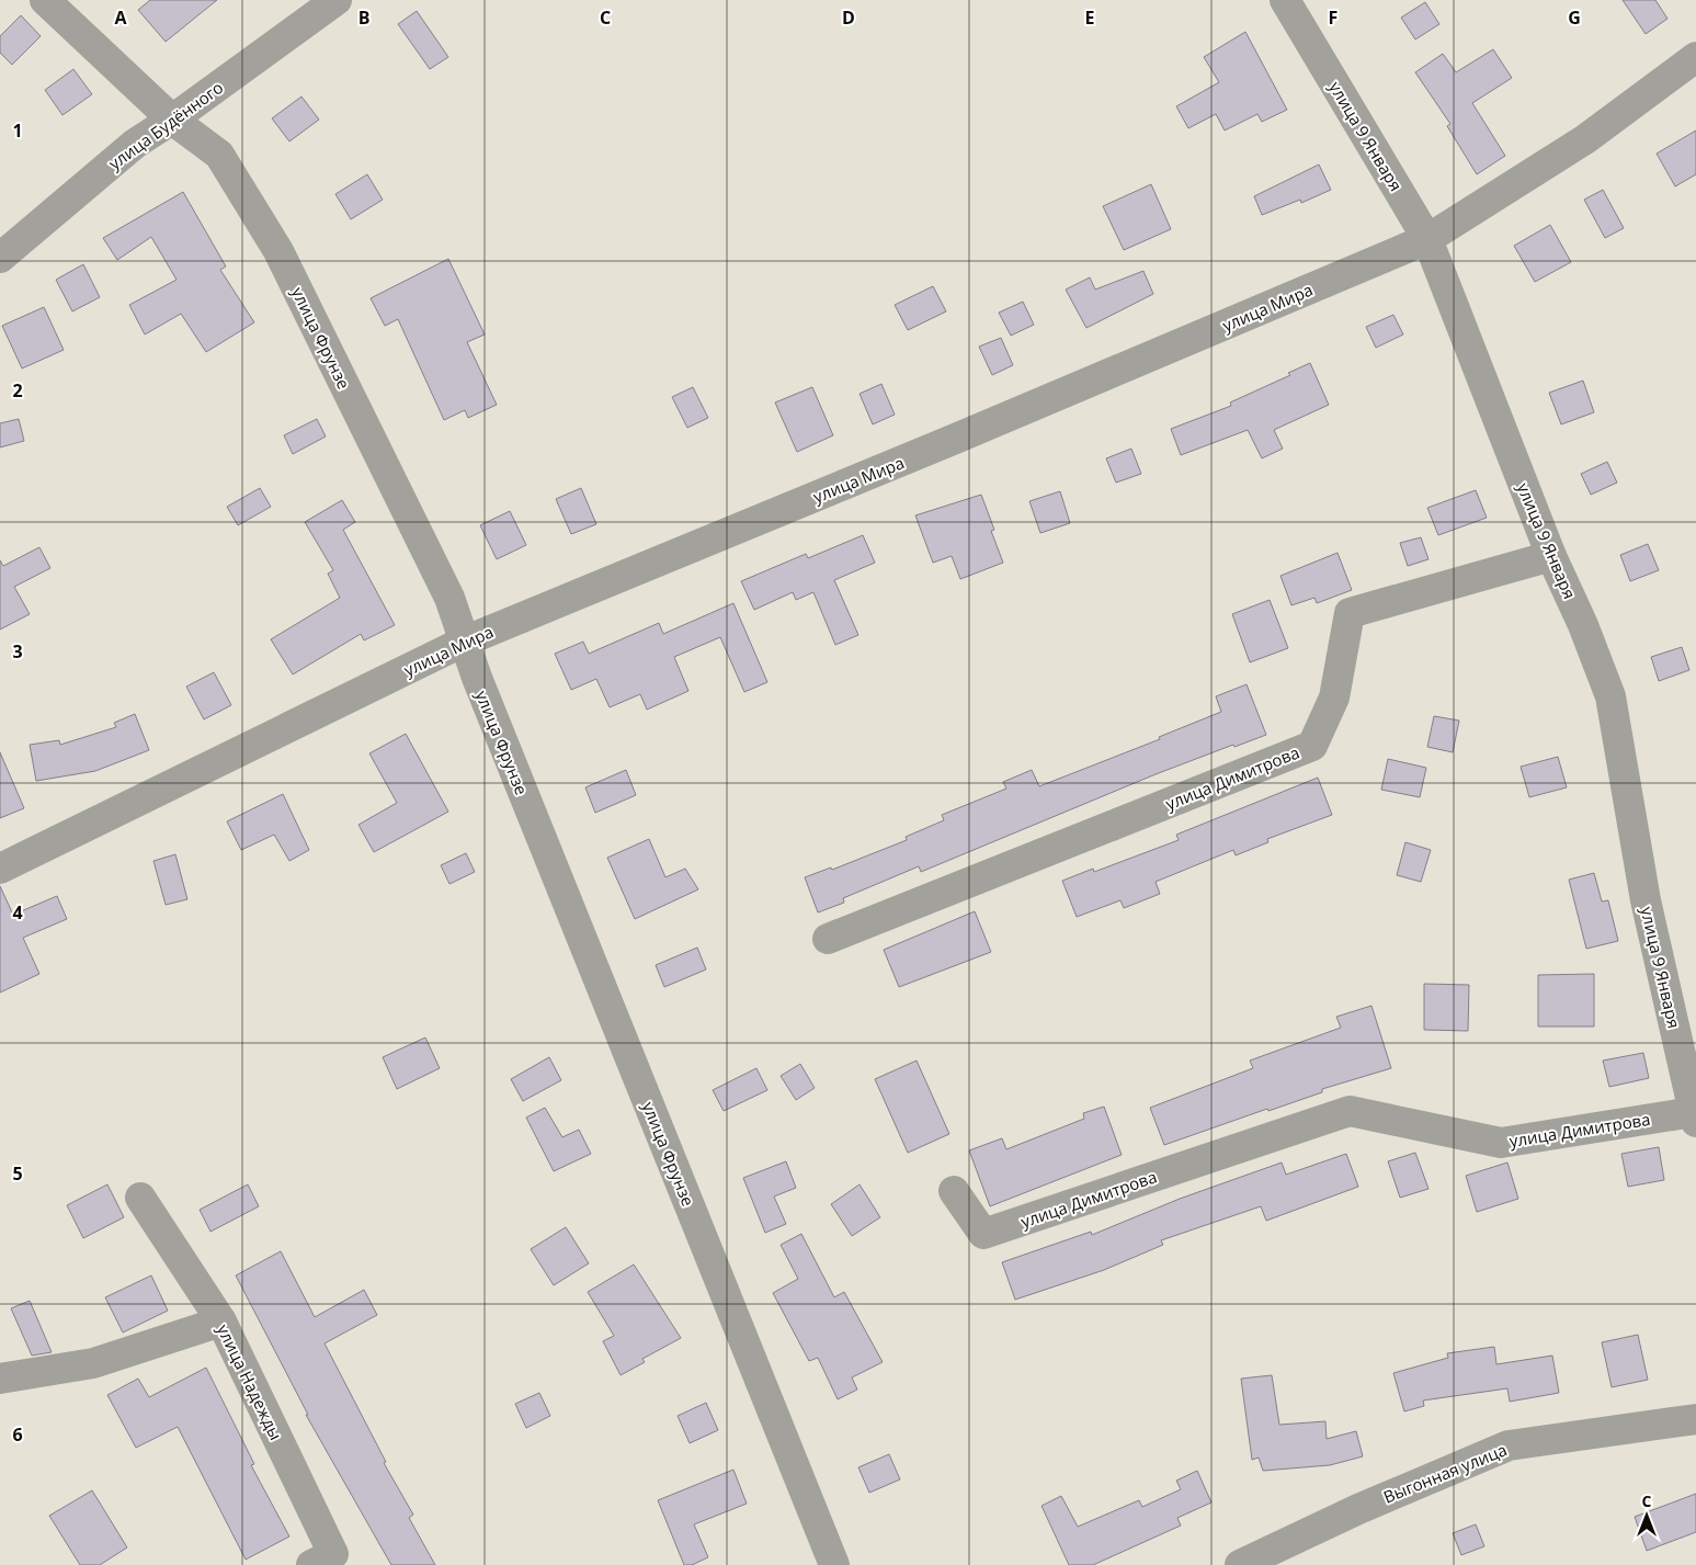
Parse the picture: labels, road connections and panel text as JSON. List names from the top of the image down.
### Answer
{
  "streets": {
    "street": [
      "улица Будённого",
      "улица 9 Января",
      "улица Мира",
      "улица Фрунзе",
      "улица Димитрова",
      "улица Надежды",
      "Выгонная улица"
    ]
  },
  "crossings": [
    ["улица Будённого", "улица Фрунзе"],
    ["улица 9 Января", "улица Мира"],
    ["улица 9 Января", "улица Димитрова"],
    ["улица Мира", "улица Фрунзе"]
  ],
  "north": "top",
  "grid": {
    "columns": [
      "A",
      "B",
      "C",
      "D",
      "E",
      "F",
      "G"
    ],
    "rows": [
      "1",
      "2",
      "3",
      "4",
      "5",
      "6"
    ]
  }
}
